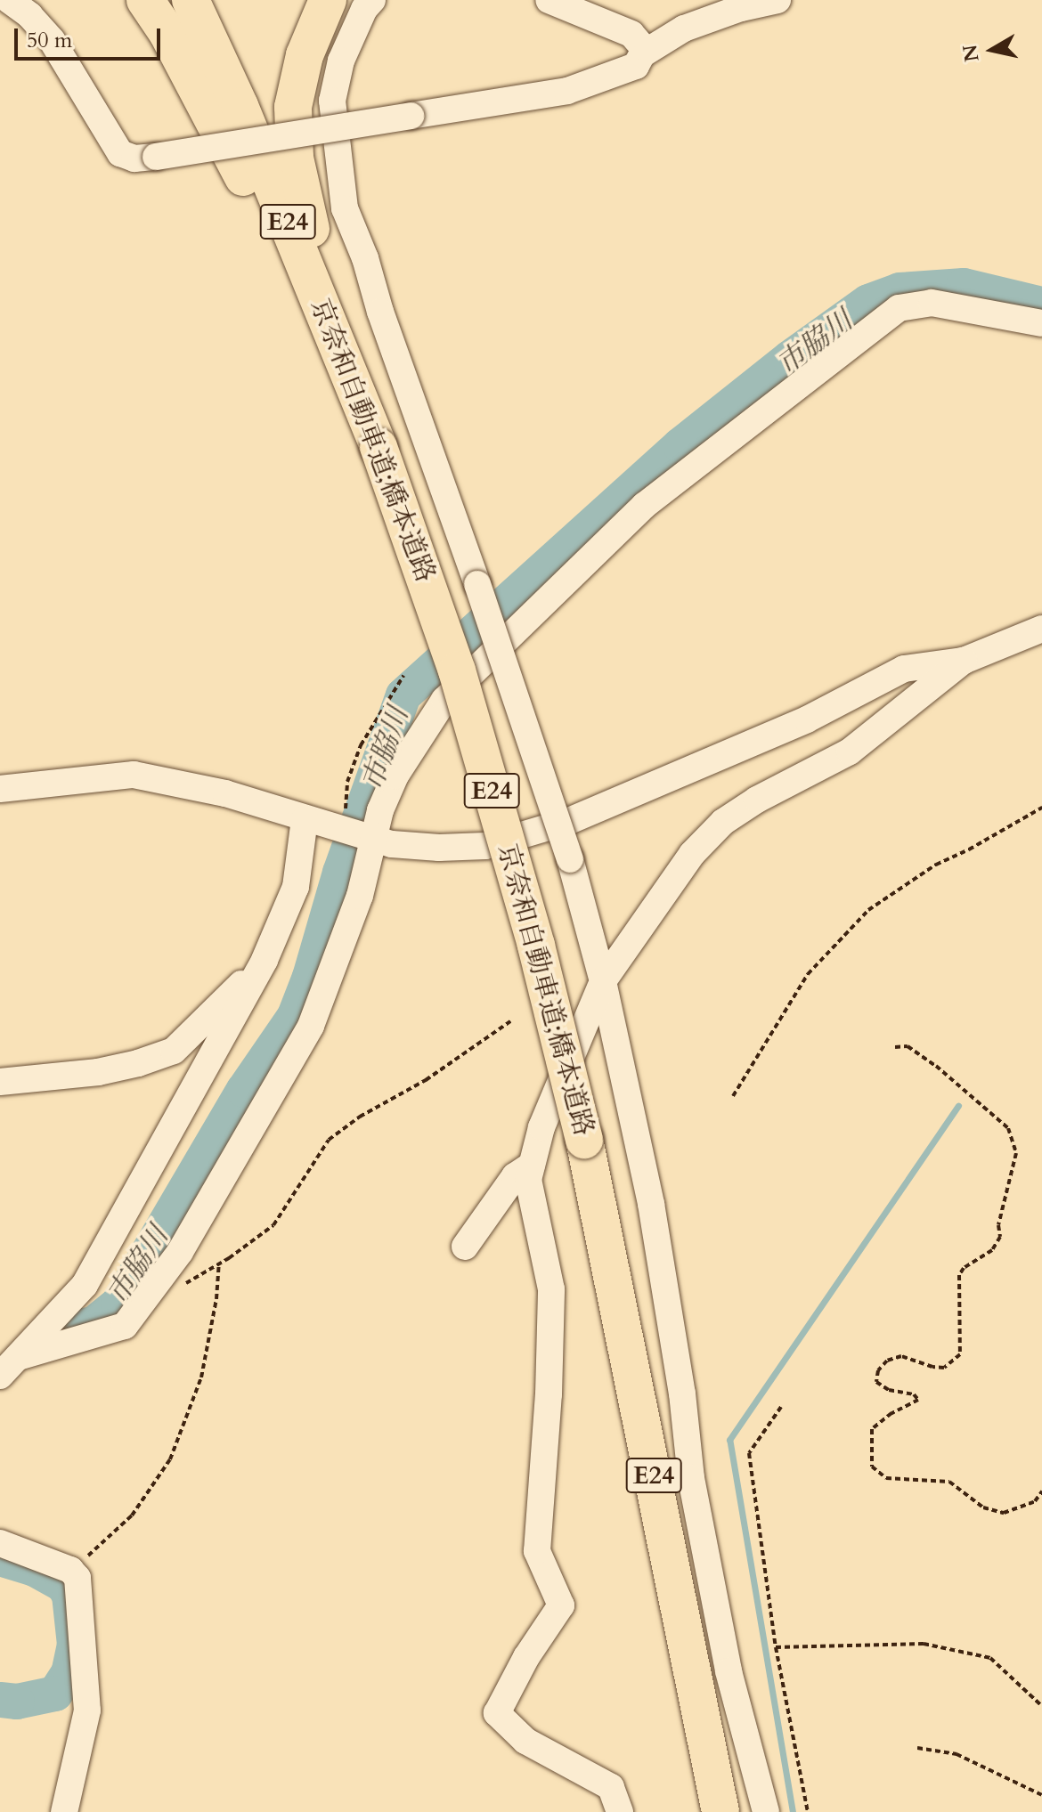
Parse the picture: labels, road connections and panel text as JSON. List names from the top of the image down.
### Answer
{
  "streets": {
    "highway": ["E24", "京奈和自動車道;橋本道路"]
  },
  "water": ["市脇川"],
  "scale_bar": "50 m",
  "north": "left"
}
